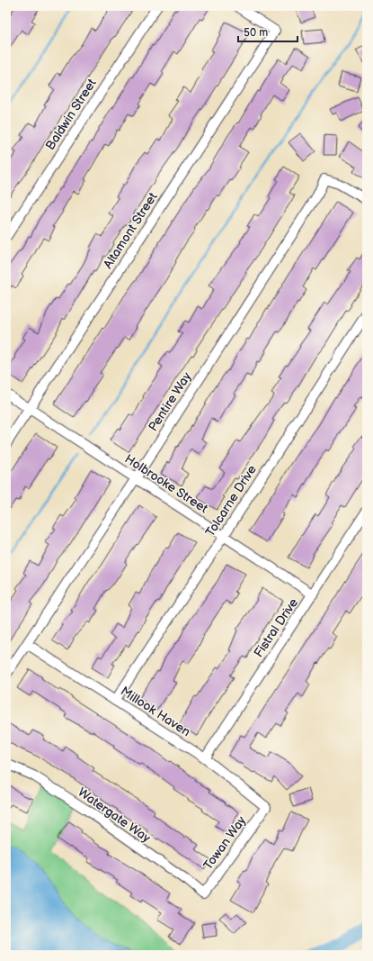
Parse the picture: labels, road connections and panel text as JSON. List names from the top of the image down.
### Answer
{
  "streets": {
    "street": [
      "Baldwin Street",
      "Altamont Street",
      "Pentire Way",
      "Holbrooke Street",
      "Tolcarne Drive",
      "Fistral Drive",
      "Millook Haven",
      "Watergate Way",
      "Towan Way"
    ]
  },
  "crossings": [
    ["Altamont Street", "Holbrooke Street"],
    ["Pentire Way", "Holbrooke Street"],
    ["Pentire Way", "Millook Haven"],
    ["Holbrooke Street", "Tolcarne Drive"],
    ["Holbrooke Street", "Fistral Drive"],
    ["Tolcarne Drive", "Millook Haven"],
    ["Fistral Drive", "Millook Haven"],
    ["Millook Haven", "Towan Way"],
    ["Watergate Way", "Towan Way"]
  ],
  "scale_bar": "50 m"
}
